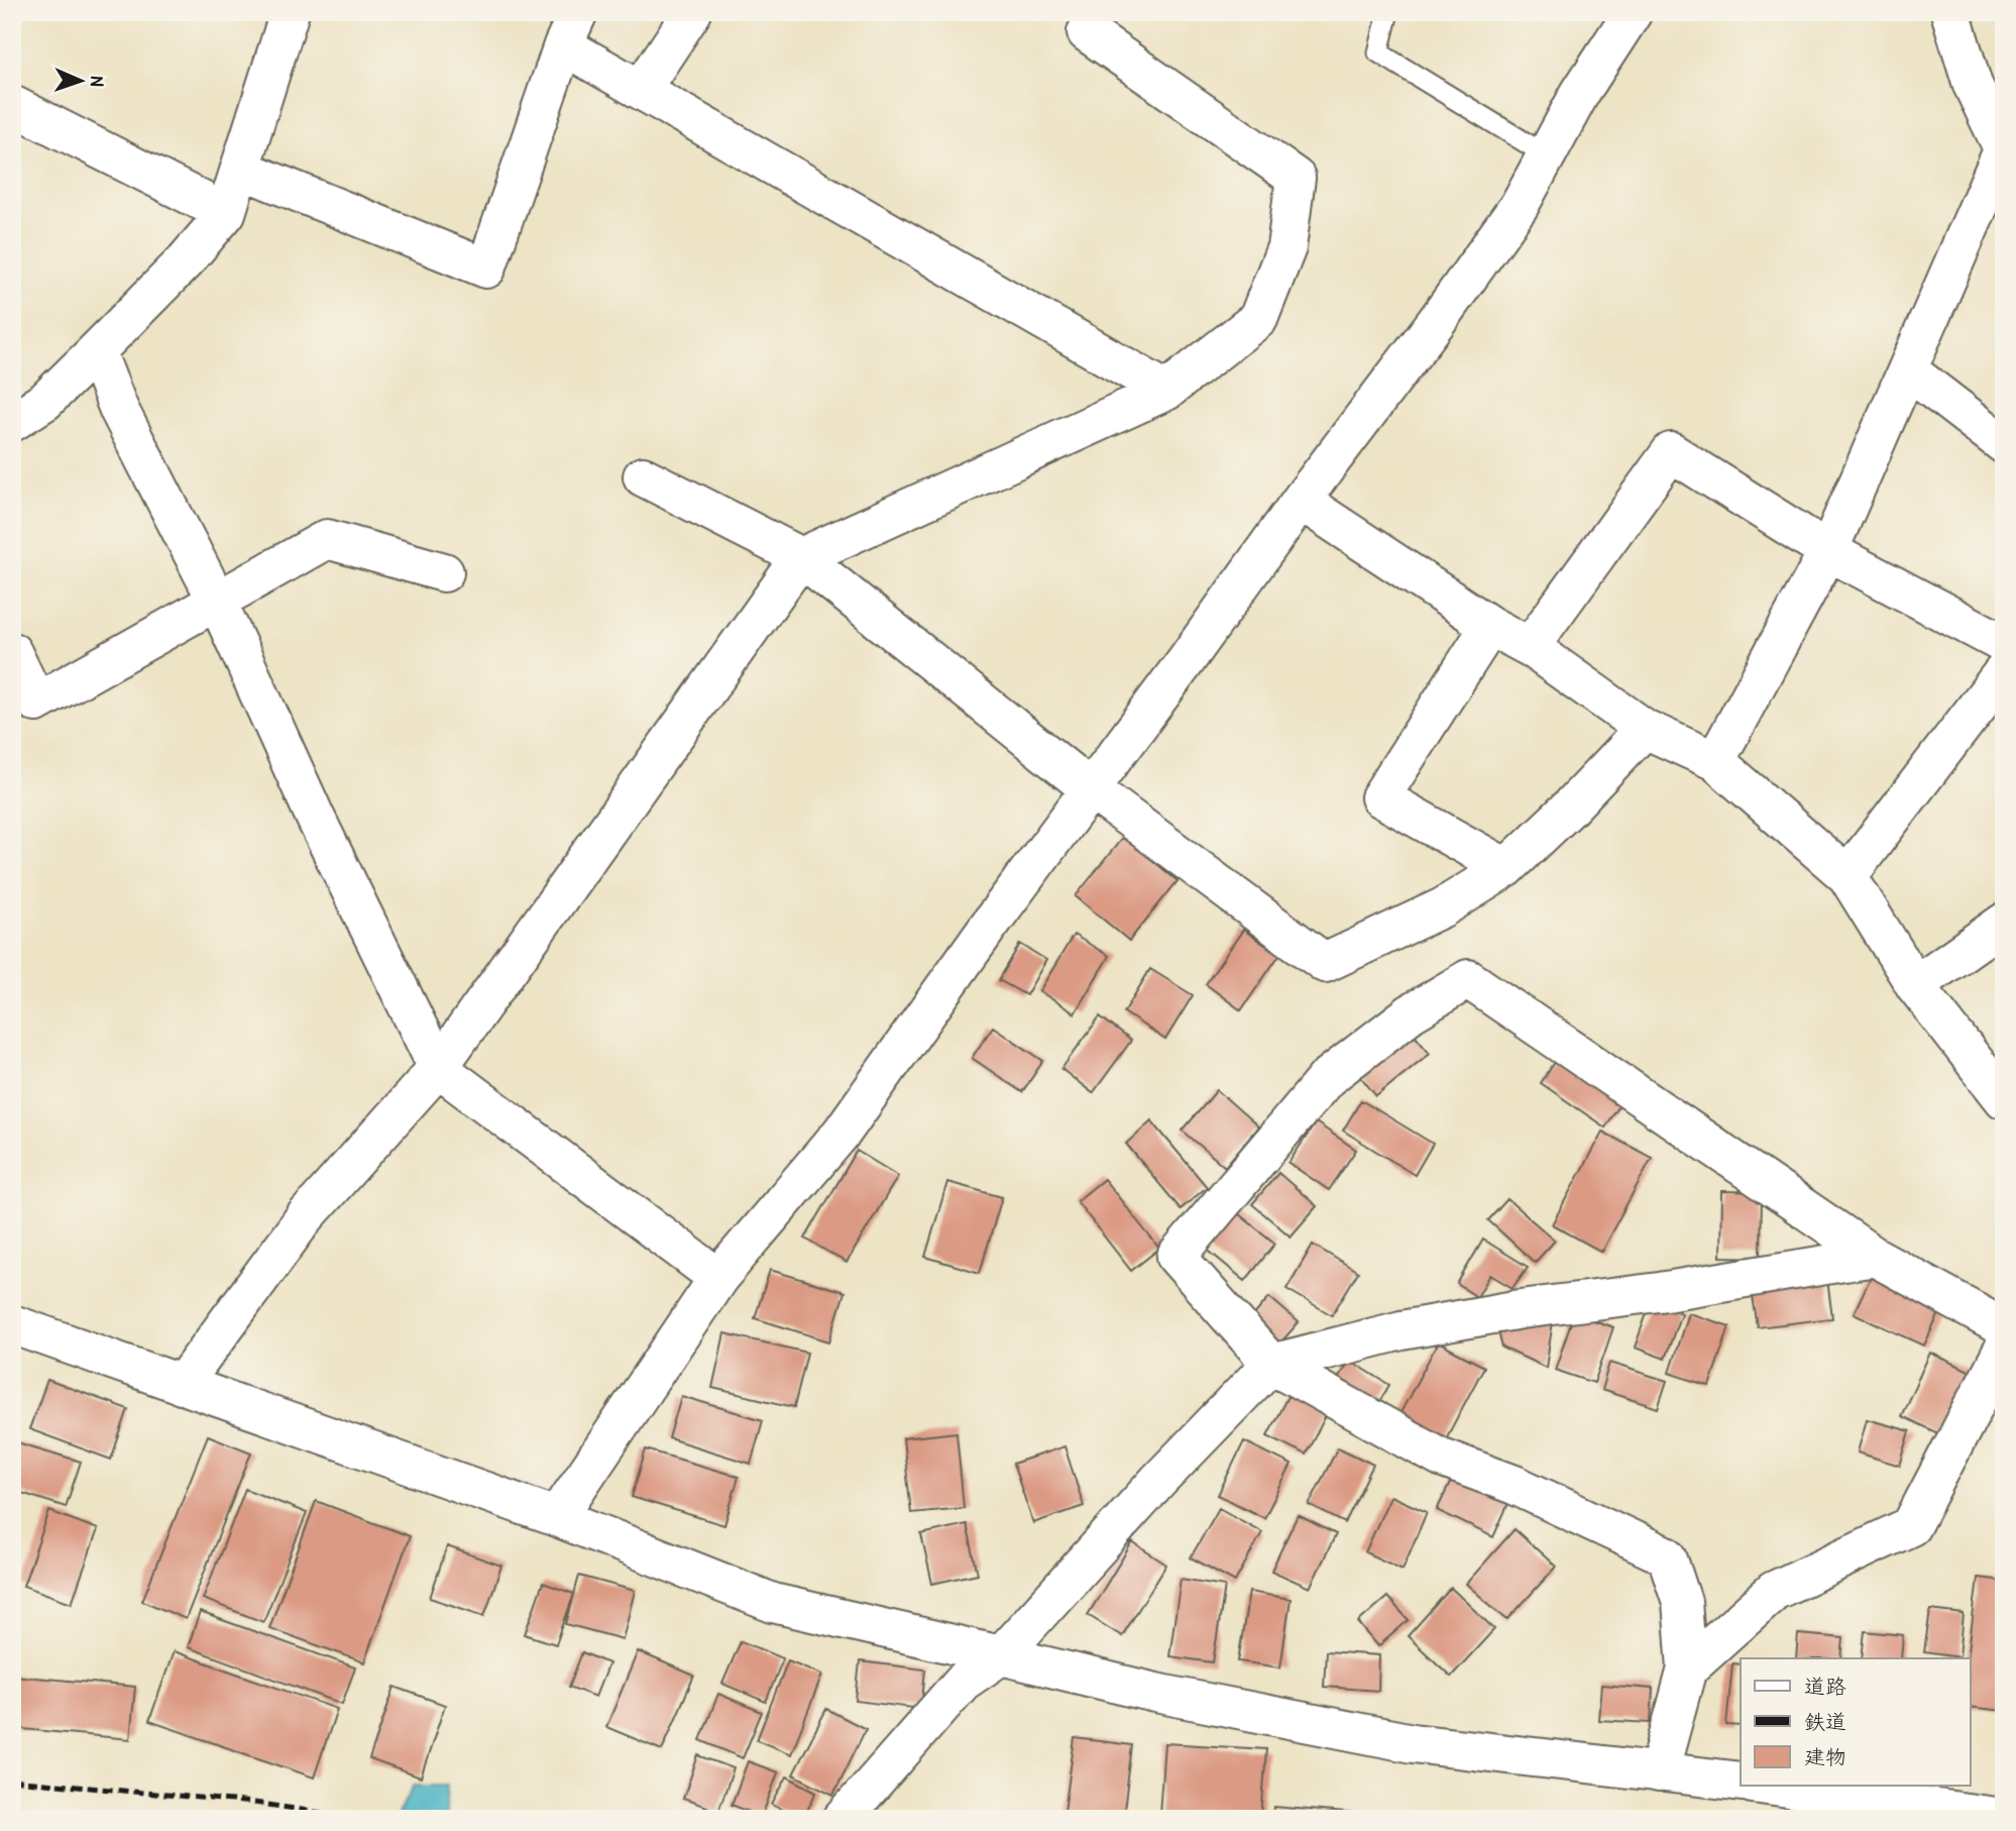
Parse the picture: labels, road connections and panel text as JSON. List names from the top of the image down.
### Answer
{
  "legend": ["道路", "鉄道", "建物"],
  "north": "right"
}
